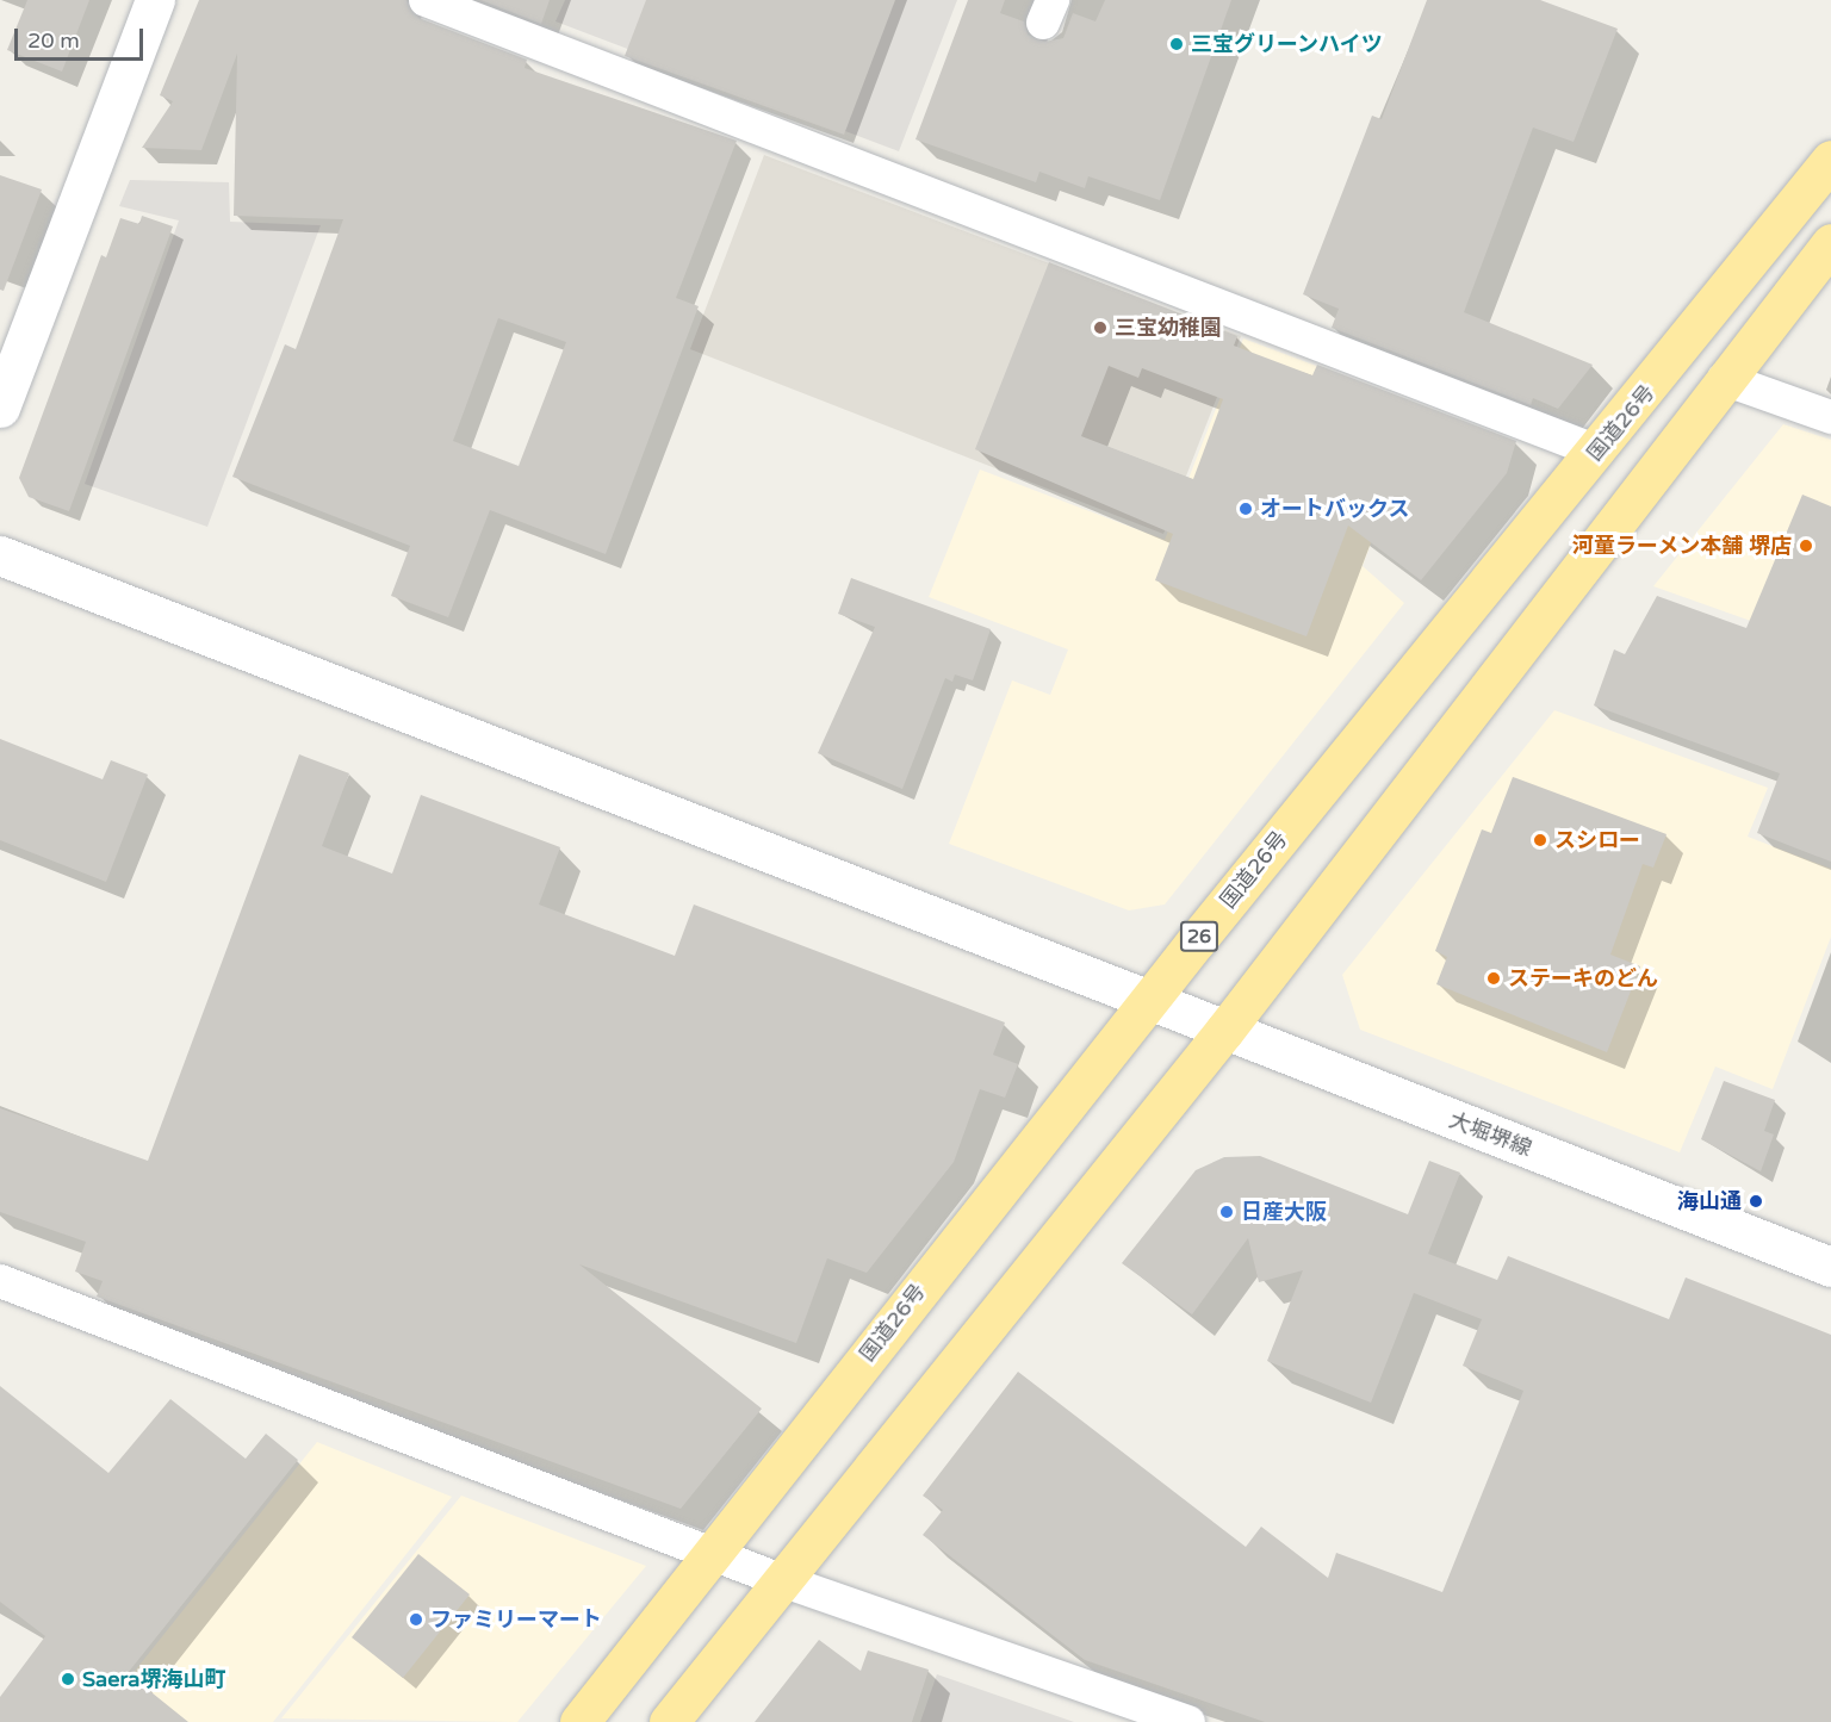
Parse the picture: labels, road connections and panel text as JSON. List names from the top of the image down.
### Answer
{
  "streets": {
    "highway": ["国道26号", "26"],
    "street": ["大堀堺線"]
  },
  "crossings": [
    ["国道26号", "大堀堺線"]
  ],
  "places": [
    "三宝グリーンハイツ",
    "三宝幼稚園",
    "オートバックス",
    "河童ラーメン本舗 堺店",
    "スシロー",
    "ステーキのどん",
    "海山通",
    "日産大阪",
    "ファミリーマート",
    "Saera堺海山町"
  ],
  "scale_bar": "20 m"
}
